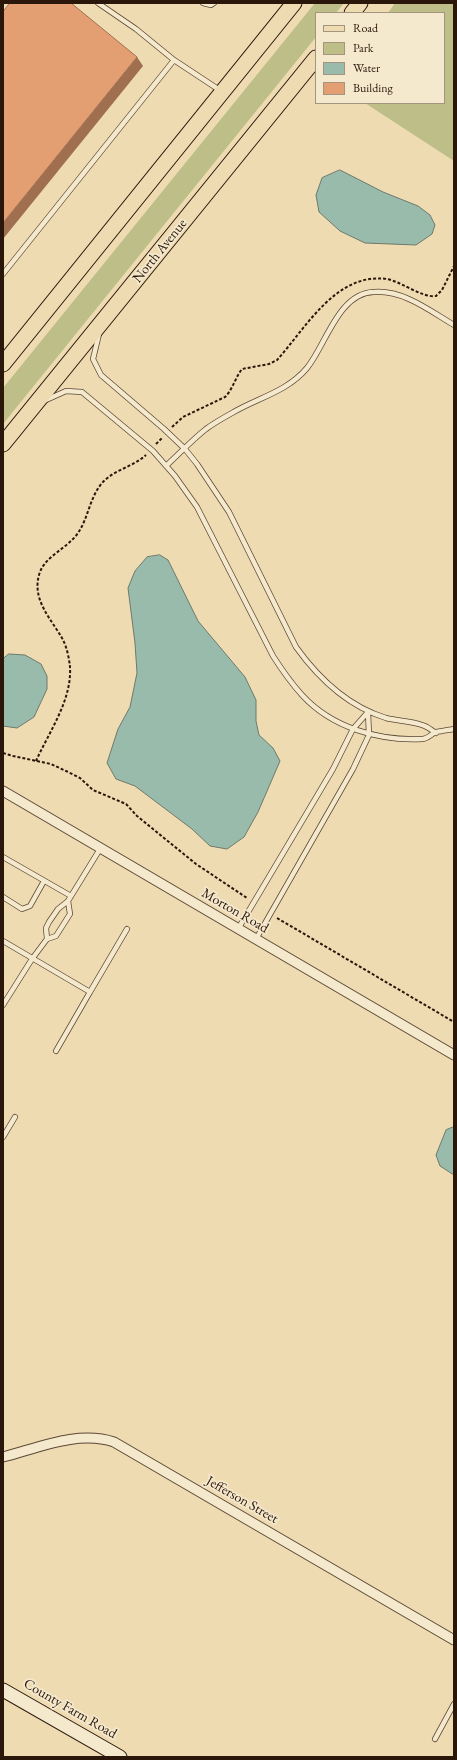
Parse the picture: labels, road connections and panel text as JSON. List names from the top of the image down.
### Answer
{
  "streets": {
    "main road": ["North Avenue", "County Farm Road"],
    "street": ["Morton Road", "Jefferson Street"]
  },
  "legend": [
    "Road",
    "Park",
    "Water",
    "Building"
  ]
}
